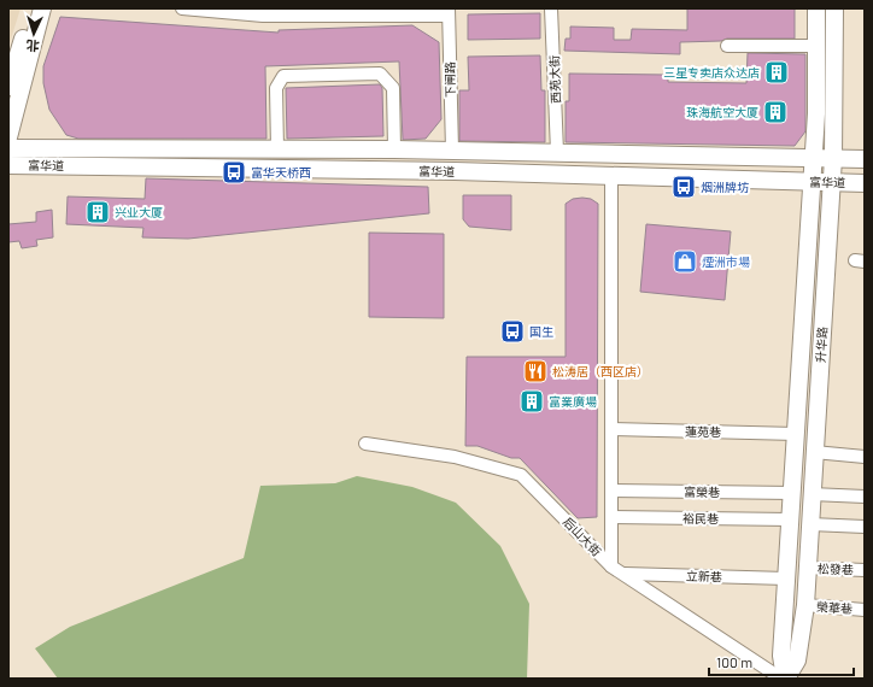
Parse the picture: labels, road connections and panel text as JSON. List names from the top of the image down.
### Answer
{
  "streets": {
    "main road": ["富华道", "升华路"],
    "street": [
      "下闸路",
      "西苑大街",
      "蓮苑巷",
      "富榮巷",
      "裕民巷",
      "后山大街",
      "松發巷",
      "立新巷",
      "榮華巷"
    ]
  },
  "crossings": [
    ["下闸路", "富华道"],
    ["西苑大街", "富华道"],
    ["富华道", "升华路"],
    ["升华路", "蓮苑巷"],
    ["升华路", "富榮巷"],
    ["升华路", "裕民巷"],
    ["升华路", "后山大街"],
    ["升华路", "松發巷"],
    ["升华路", "立新巷"],
    ["升华路", "榮華巷"],
    ["后山大街", "立新巷"]
  ],
  "places": {
    "building": [
      "三星专卖店众达店",
      "珠海航空大厦",
      "兴业大厦",
      "富業廣場"
    ],
    "bus stop": ["富华天桥西", "烟洲牌坊", "国生"],
    "shop": ["煙洲市場"],
    "restaurant": ["松涛居（西区店）"]
  },
  "scale_bar": "100 m",
  "north": "bottom"
}
